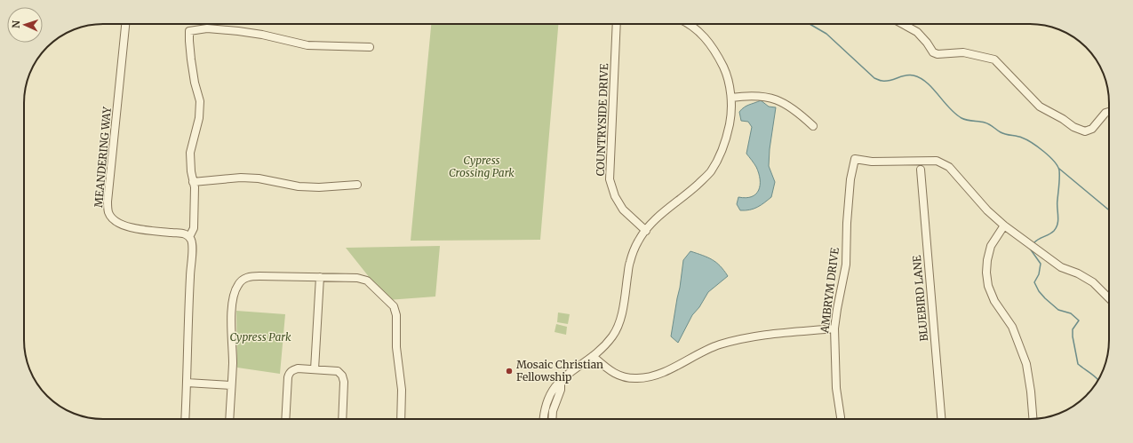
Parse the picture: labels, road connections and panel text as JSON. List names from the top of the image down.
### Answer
{
  "streets": {
    "street": [
      "COUNTRYSIDE DRIVE",
      "MEANDERING WAY",
      "AMBRYM DRIVE",
      "BLUEBIRD LANE"
    ]
  },
  "parks": ["Cypress Crossing Park", "Cypress Park"],
  "places": ["Mosaic Christian Fellowship"],
  "north": "left"
}
